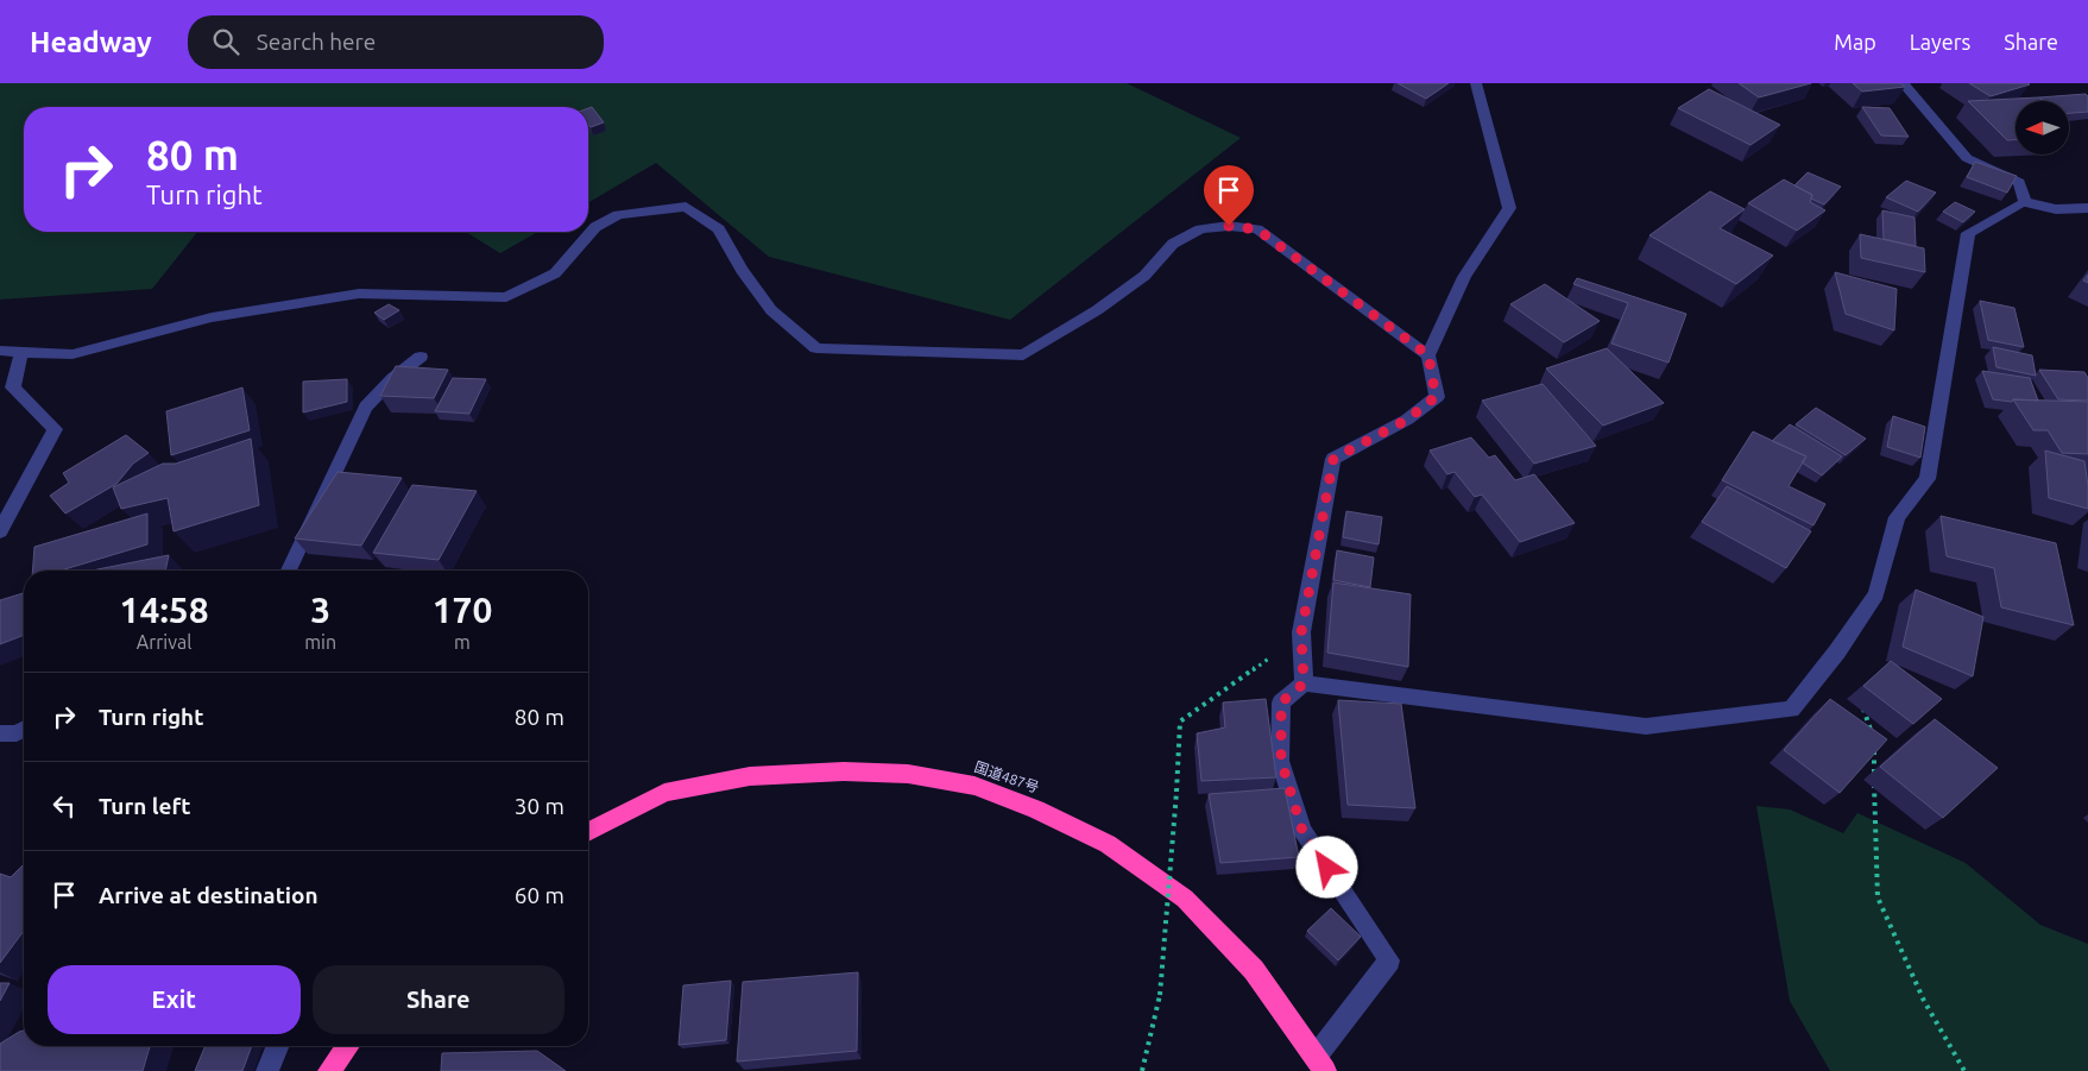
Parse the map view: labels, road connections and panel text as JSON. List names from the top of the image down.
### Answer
{
  "streets": {
    "highway": ["国道487号"]
  },
  "north": "left",
  "page": {
    "header": "Headway",
    "search": "Search here",
    "nav": ["Map", "Layers", "Share"],
    "turn": ["80 m", "Turn right"],
    "eta": [
      "14:58",
      "Arrival",
      "3",
      "min",
      "170",
      "m"
    ],
    "list": [
      {
        "name": "Turn right",
        "value": "80 m"
      },
      {
        "name": "Turn left",
        "value": "30 m"
      },
      {
        "name": "Arrive at destination",
        "value": "60 m"
      }
    ],
    "buttons": ["Exit", "Share"]
  }
}
